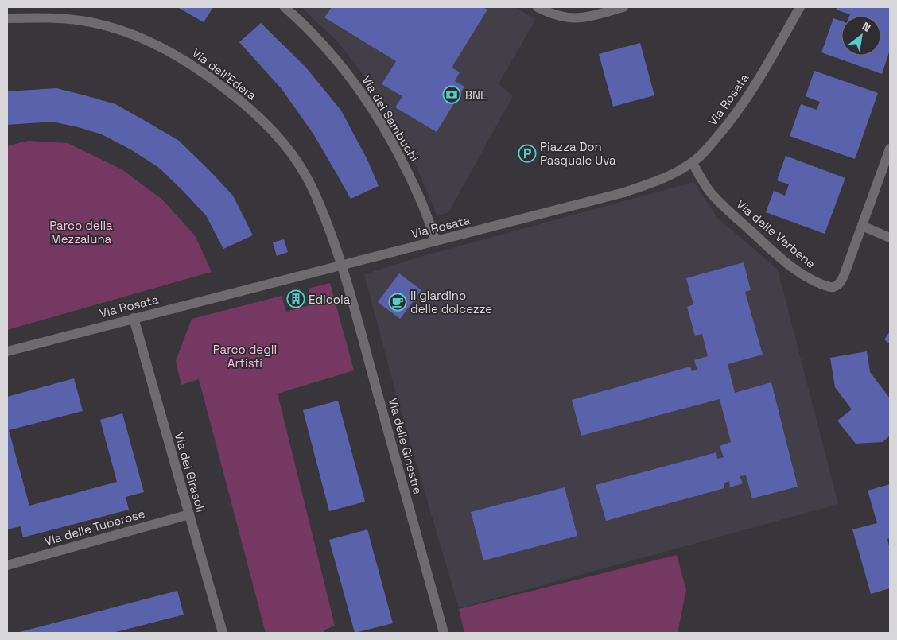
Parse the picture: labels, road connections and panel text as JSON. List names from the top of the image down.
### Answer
{
  "streets": {
    "street": [
      "Via dell'Edera",
      "Via Rosata",
      "Via dei Sambuchi",
      "Via delle Verbene",
      "Via delle Ginestre",
      "Via dei Girasoli",
      "Via delle Tuberose"
    ]
  },
  "crossings": [
    ["Via dell'Edera", "Via Rosata"],
    ["Via dell'Edera", "Via delle Ginestre"],
    ["Via Rosata", "Via dei Sambuchi"],
    ["Via Rosata", "Via delle Verbene"],
    ["Via Rosata", "Via delle Ginestre"],
    ["Via Rosata", "Via dei Girasoli"],
    ["Via dei Girasoli", "Via delle Tuberose"]
  ],
  "parks": ["Parco della Mezzaluna", "Parco degli Artisti"],
  "places": {
    "bank": ["BNL"],
    "parking": ["Piazza Don Pasquale Uva"],
    "building": ["Edicola"],
    "cafe": ["Il giardino delle dolcezze"]
  },
  "north": "top right"
}
